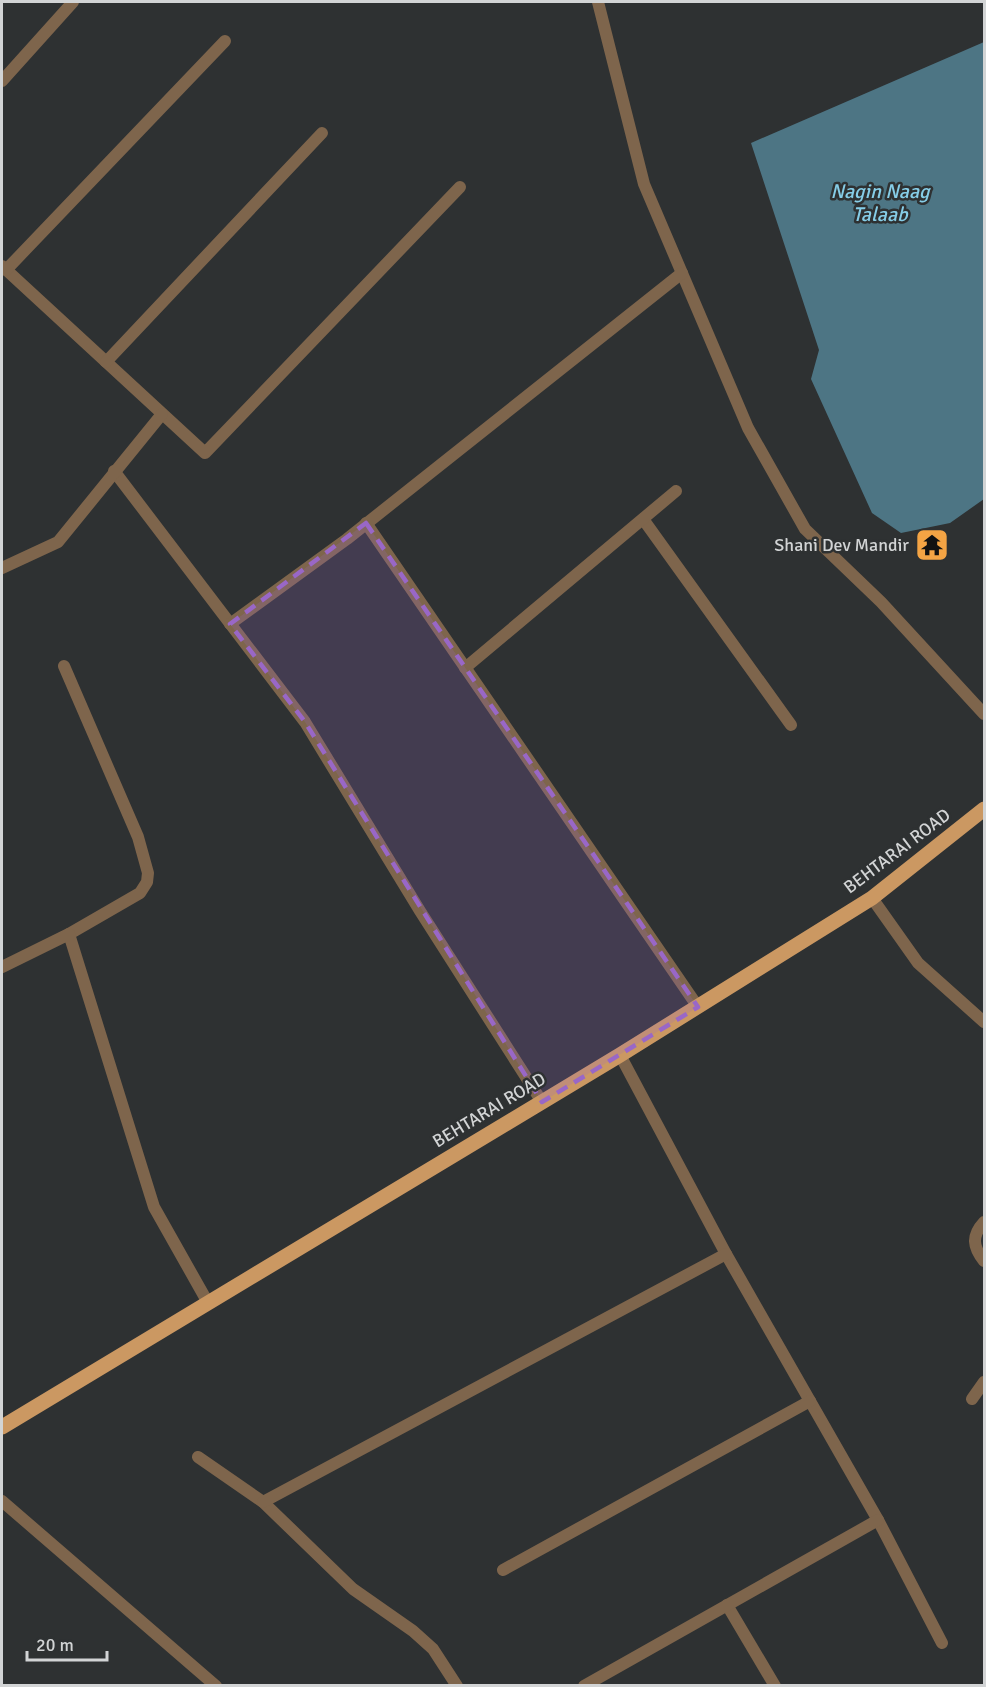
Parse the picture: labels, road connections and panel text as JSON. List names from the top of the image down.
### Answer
{
  "streets": {
    "main road": ["BEHTARAI ROAD"]
  },
  "water": ["Nagin Naag Talaab"],
  "places": {
    "temple": ["Shani Dev Mandir"]
  },
  "scale_bar": "20 m"
}
